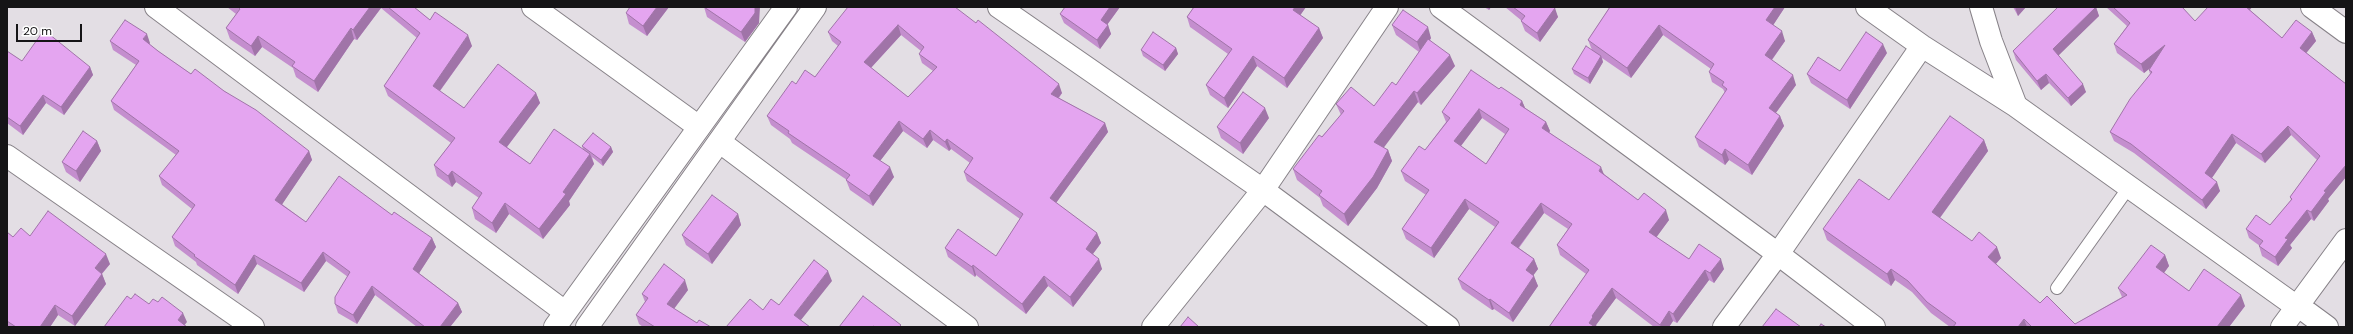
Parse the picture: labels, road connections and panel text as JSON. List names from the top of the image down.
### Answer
{
  "scale_bar": "20 m"
}
